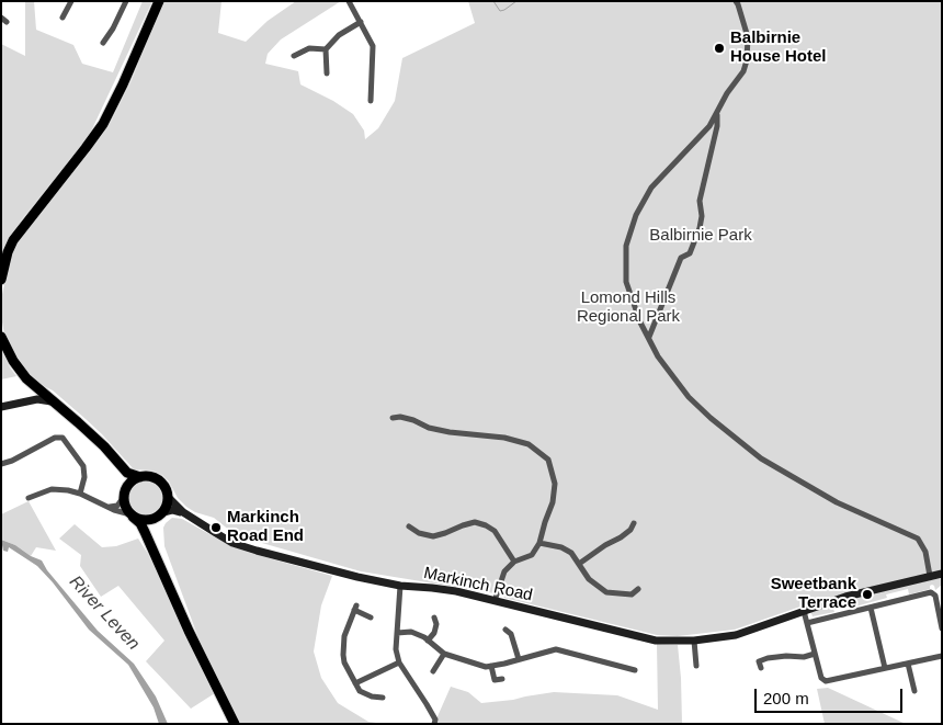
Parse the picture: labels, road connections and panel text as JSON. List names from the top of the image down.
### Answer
{
  "streets": {
    "main road": ["Markinch Road"]
  },
  "water": ["River Leven"],
  "parks": ["Balbirnie Park", "Lomond Hills Regional Park"],
  "places": ["Balbirnie House Hotel", "Markinch Road End", "Sweetbank Terrace"],
  "scale_bar": "200 m"
}
